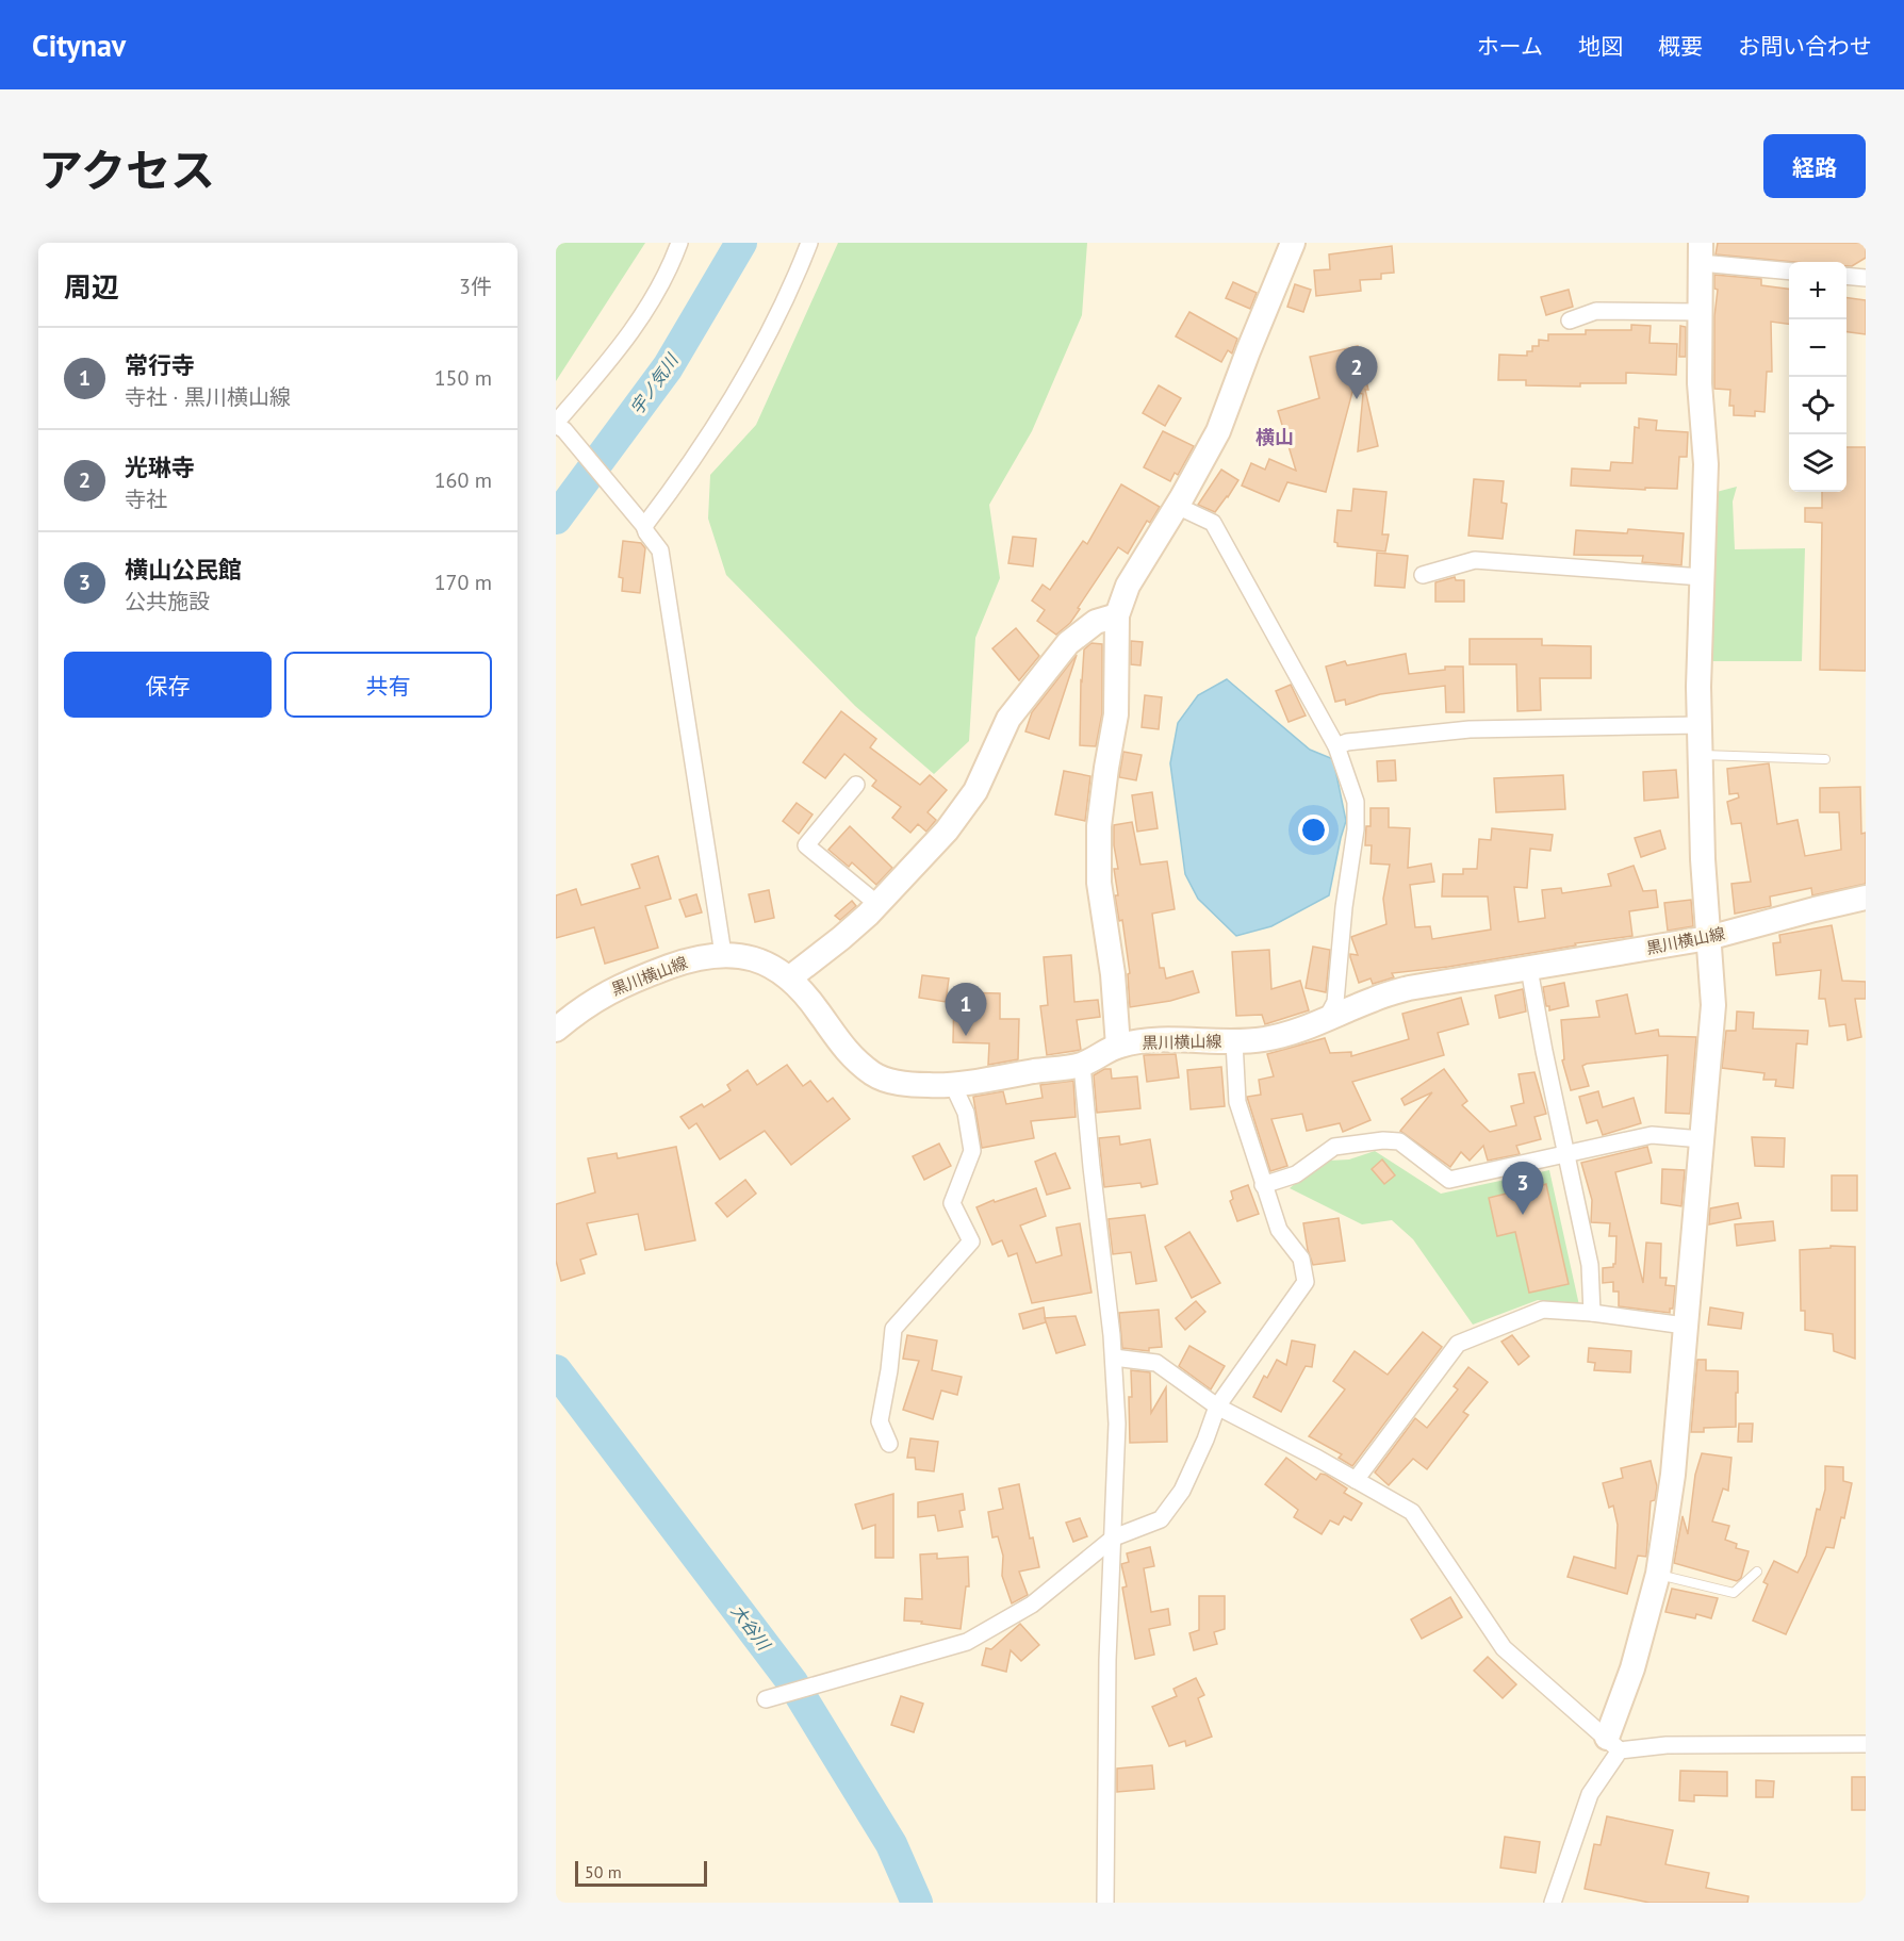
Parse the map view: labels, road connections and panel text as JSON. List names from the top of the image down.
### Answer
{
  "streets": {
    "street": ["黒川横山線"]
  },
  "districts": ["横山"],
  "water": ["宇ノ気川", "大谷川"],
  "scale_bar": "50 m",
  "page": {
    "header": "Citynav",
    "nav": [
      "ホーム",
      "地図",
      "概要",
      "お問い合わせ"
    ],
    "title": "アクセス",
    "buttons": [
      "経路",
      ["保存", "共有"]
    ],
    "heading": ["周辺", "3件"],
    "map_buttons": ["+", "−"],
    "list": [
      {
        "mark": "1",
        "name": "常行寺",
        "note": "寺社 · 黒川横山線",
        "value": "150 m"
      },
      {
        "mark": "2",
        "name": "光琳寺",
        "note": "寺社",
        "value": "160 m"
      },
      {
        "mark": "3",
        "name": "横山公民館",
        "note": "公共施設",
        "value": "170 m"
      }
    ],
    "pins": ["2", "1", "3"],
    "scale": "50 m"
  }
}
